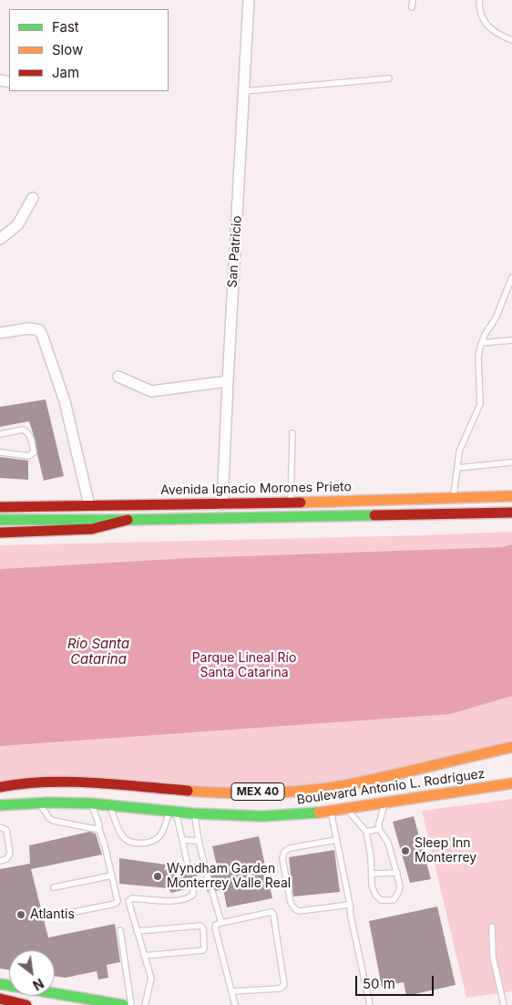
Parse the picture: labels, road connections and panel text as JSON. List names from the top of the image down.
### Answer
{
  "streets": {
    "main road": ["Avenida Ignacio Morones Prieto", "Boulevard Antonio L. Rodríguez", "MEX 40"],
    "street": ["San Patricio"]
  },
  "crossings": [
    ["San Patricio", "Avenida Ignacio Morones Prieto"]
  ],
  "water": ["Río Santa Catarina"],
  "parks": ["Parque Lineal Río Santa Catarina"],
  "places": ["Sleep Inn Monterrey", "Wyndham Garden Monterrey Valle Real", "Atlantis"],
  "legend": ["Fast", "Slow", "Jam"],
  "scale_bar": "50 m",
  "north": "bottom right"
}
